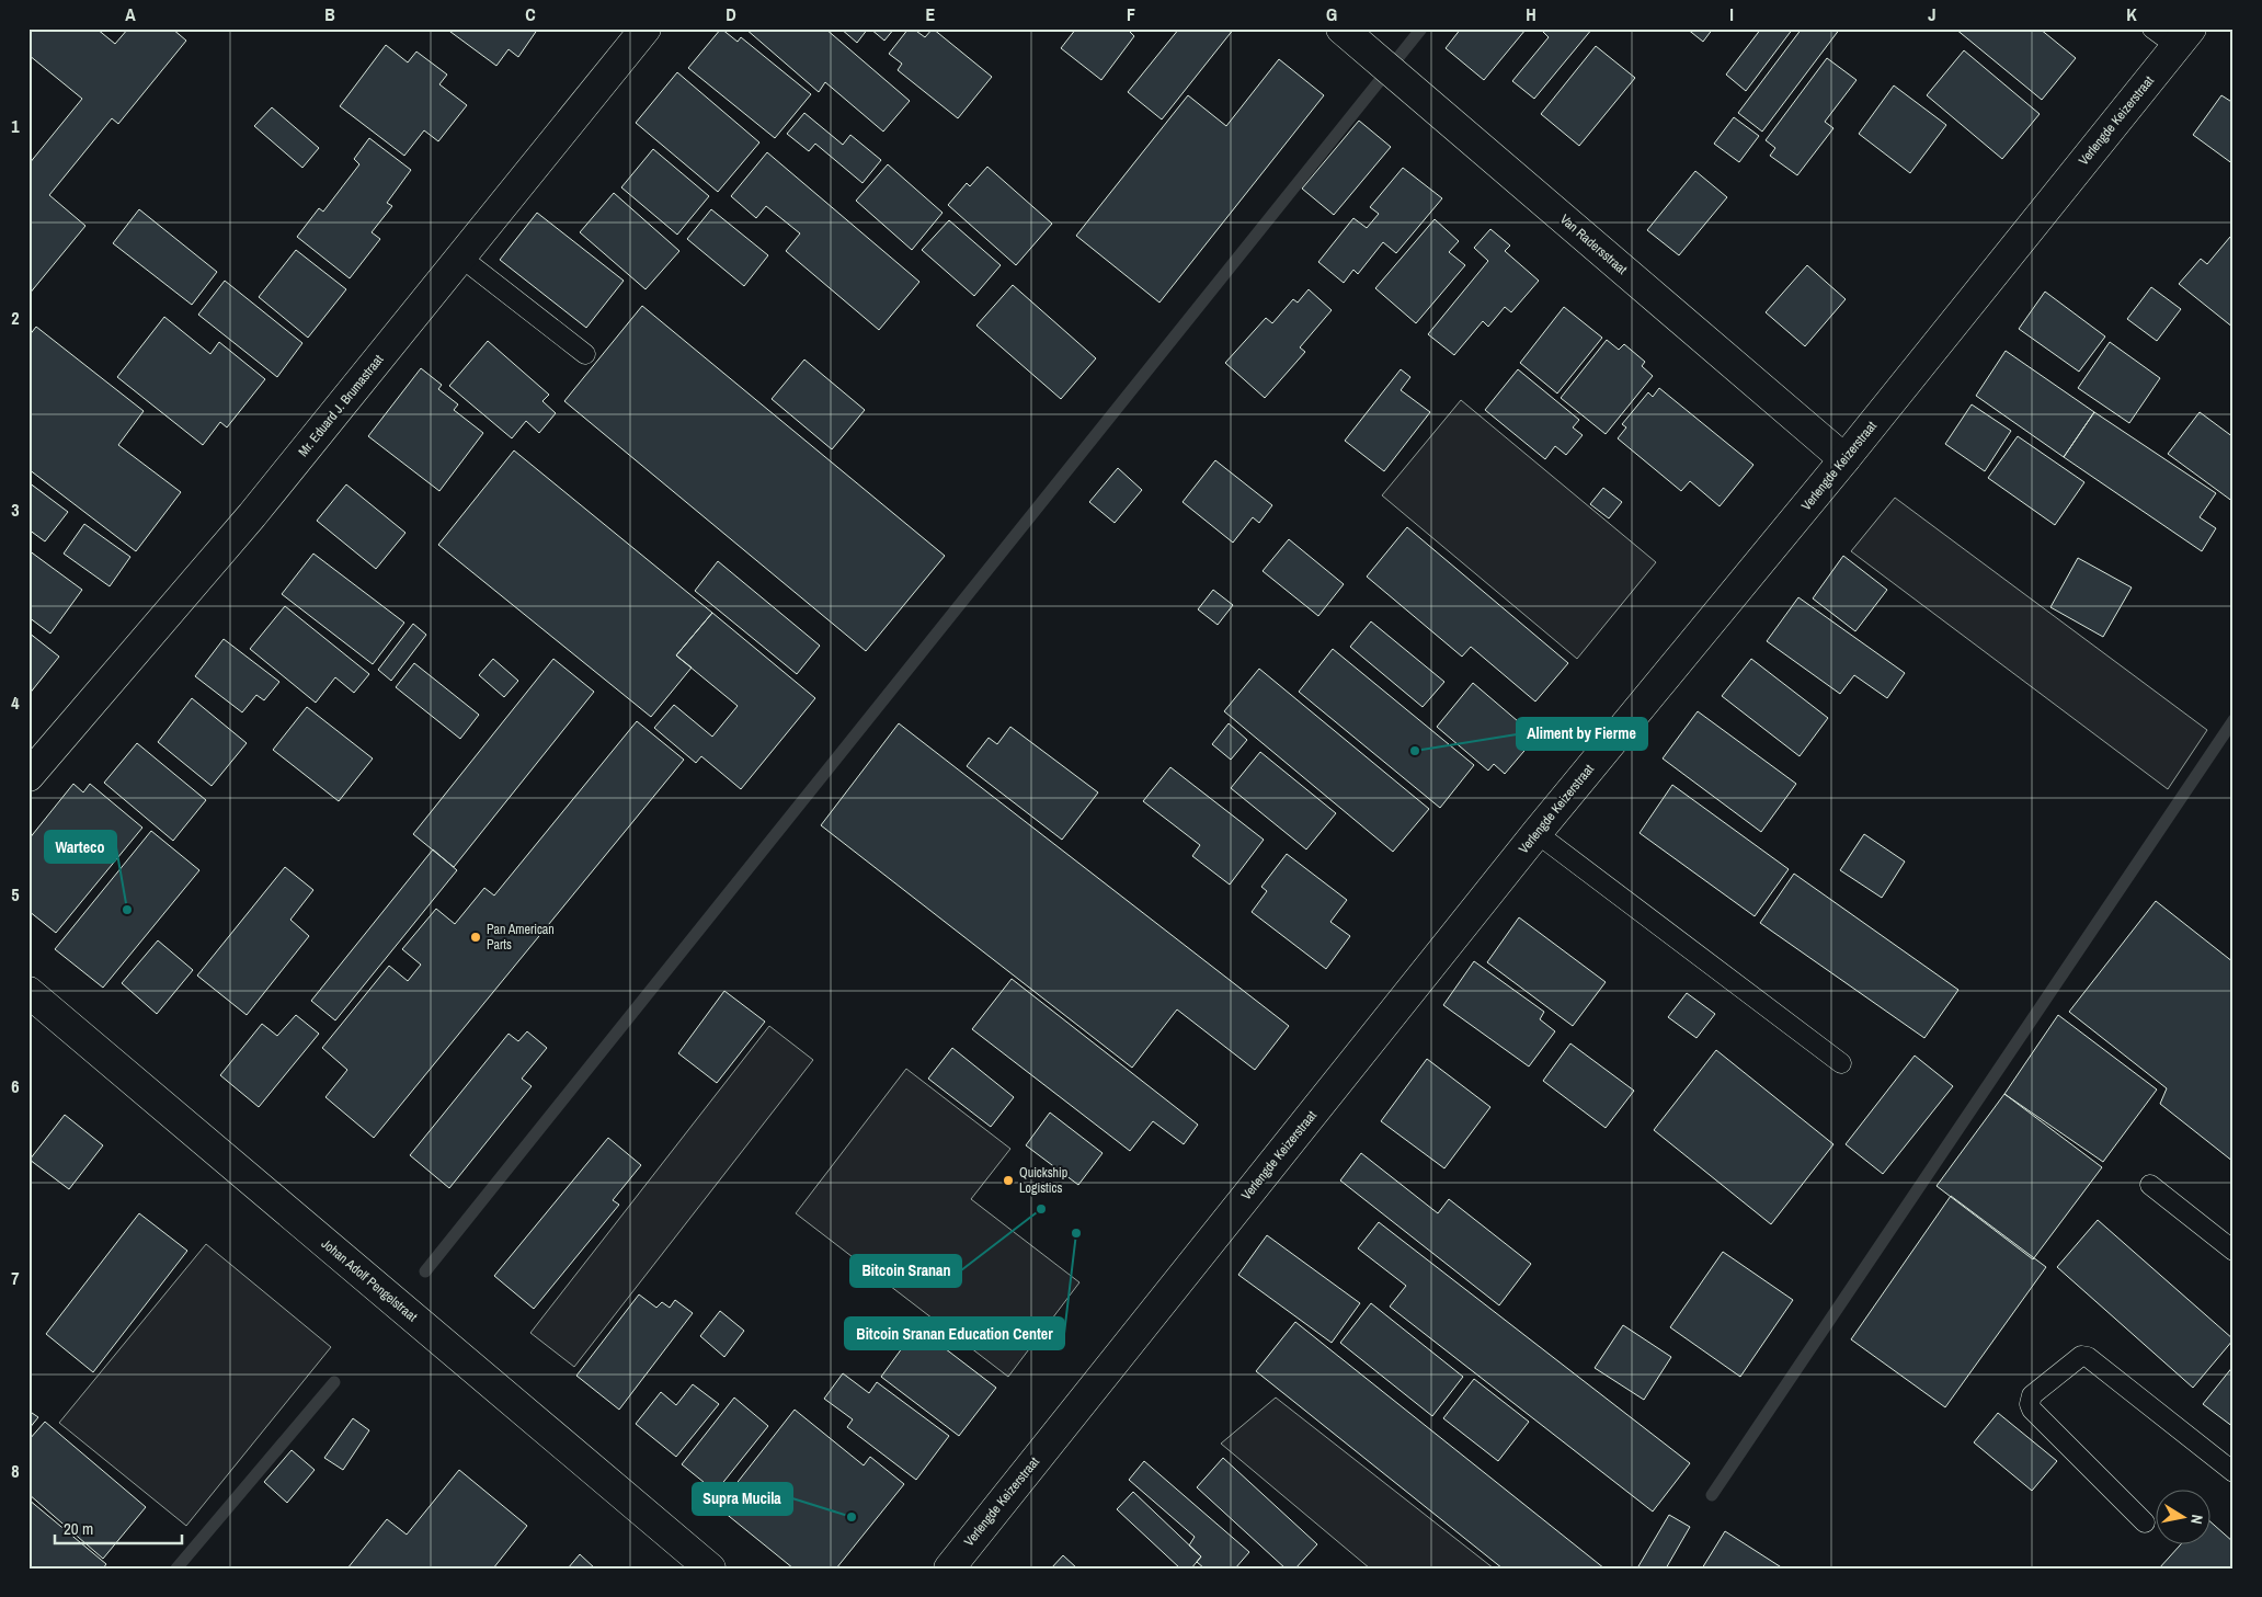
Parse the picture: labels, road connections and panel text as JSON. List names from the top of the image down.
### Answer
{
  "streets": {
    "main road": [
      "Verlengde Keizerstraat",
      "Van Radersstraat",
      "Mr. Eduard J. Brumastraat",
      "Johan Adolf Pengelstraat"
    ]
  },
  "crossings": [
    ["Verlengde Keizerstraat", "Van Radersstraat"]
  ],
  "places": [
    "Aliment by Fierme",
    "Warteco",
    "Pan American Parts",
    "Quickship Logistics",
    "Bitcoin Sranan",
    "Bitcoin Sranan Education Center",
    "Supra Mucila"
  ],
  "scale_bar": "20 m",
  "north": "right",
  "grid": {
    "columns": [
      "A",
      "B",
      "C",
      "D",
      "E",
      "F",
      "G",
      "H",
      "I",
      "J",
      "K"
    ],
    "rows": [
      "1",
      "2",
      "3",
      "4",
      "5",
      "6",
      "7",
      "8"
    ]
  }
}
